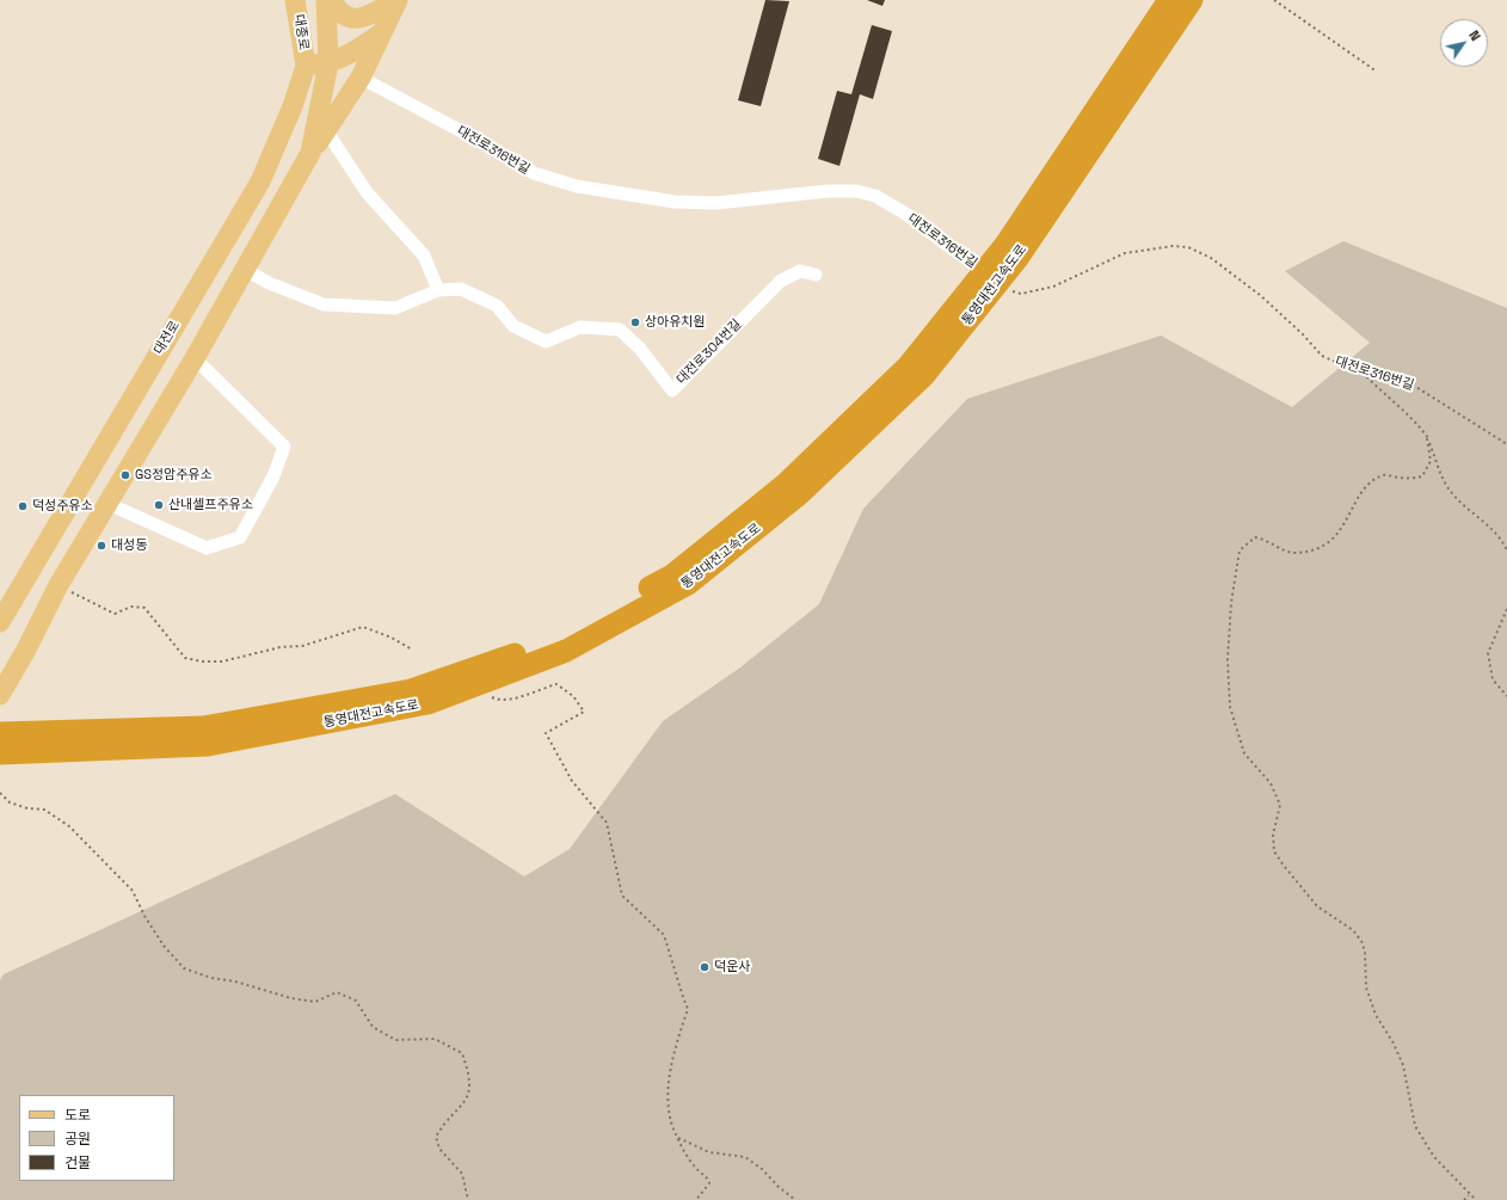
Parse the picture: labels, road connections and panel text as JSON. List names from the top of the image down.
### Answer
{
  "streets": {
    "highway": ["통영대전고속도로"],
    "main road": ["대종로", "대전로"],
    "street": ["대전로316번길", "대전로304번길"]
  },
  "crossings": [
    ["대종로", "대전로"]
  ],
  "places": [
    "상아유치원",
    "GS정암주유소",
    "산내셀프주유소",
    "덕성주유소",
    "대성동",
    "덕운사"
  ],
  "legend": ["도로", "공원", "건물"],
  "north": "top right"
}
